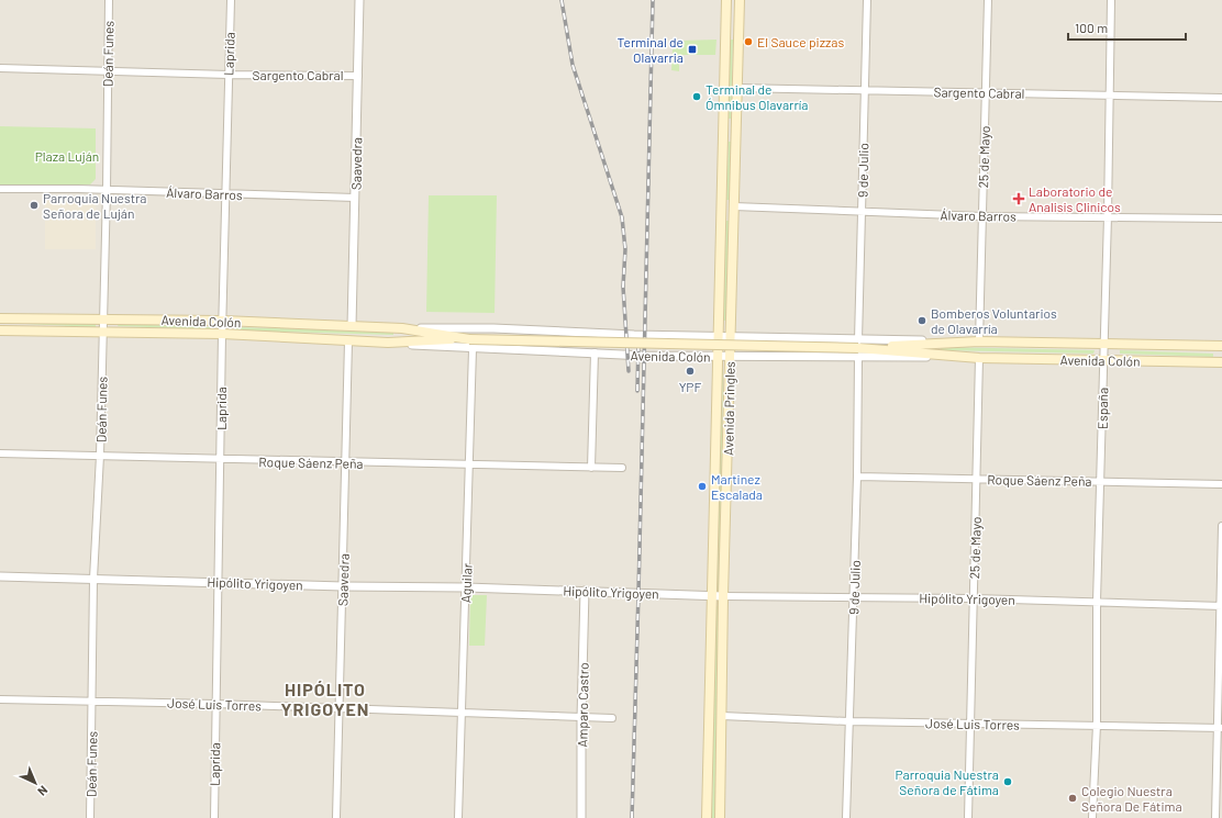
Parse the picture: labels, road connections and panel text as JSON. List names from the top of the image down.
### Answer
{
  "streets": {
    "main road": ["Avenida Colón", "Avenida Pringles"],
    "street": [
      "Deán Funes",
      "Laprida",
      "Sargento Cabral",
      "25 de Mayo",
      "Saavedra",
      "9 de Julio",
      "Álvaro Barros",
      "España",
      "Roque Sáenz Peña",
      "Hipólito Yrigoyen",
      "Aguilar",
      "José Luis Torres",
      "Amparo Castro"
    ]
  },
  "crossings": [
    ["Deán Funes", "Sargento Cabral"],
    ["Deán Funes", "Álvaro Barros"],
    ["Deán Funes", "Avenida Colón"],
    ["Deán Funes", "Roque Sáenz Peña"],
    ["Deán Funes", "Hipólito Yrigoyen"],
    ["Deán Funes", "José Luis Torres"],
    ["Laprida", "Sargento Cabral"],
    ["Laprida", "Álvaro Barros"],
    ["Laprida", "Avenida Colón"],
    ["Laprida", "Roque Sáenz Peña"],
    ["Laprida", "Hipólito Yrigoyen"],
    ["Laprida", "José Luis Torres"],
    ["Sargento Cabral", "25 de Mayo"],
    ["Sargento Cabral", "Saavedra"],
    ["Sargento Cabral", "9 de Julio"],
    ["Sargento Cabral", "Avenida Pringles"],
    ["Sargento Cabral", "España"],
    ["25 de Mayo", "Álvaro Barros"],
    ["25 de Mayo", "Avenida Colón"],
    ["25 de Mayo", "Roque Sáenz Peña"],
    ["25 de Mayo", "Hipólito Yrigoyen"],
    ["25 de Mayo", "José Luis Torres"],
    ["Saavedra", "Álvaro Barros"],
    ["Saavedra", "Avenida Colón"],
    ["Saavedra", "Roque Sáenz Peña"],
    ["Saavedra", "Hipólito Yrigoyen"],
    ["Saavedra", "José Luis Torres"],
    ["9 de Julio", "Álvaro Barros"],
    ["9 de Julio", "Avenida Colón"],
    ["9 de Julio", "Roque Sáenz Peña"],
    ["9 de Julio", "Hipólito Yrigoyen"],
    ["9 de Julio", "José Luis Torres"],
    ["Álvaro Barros", "Avenida Pringles"],
    ["Álvaro Barros", "España"],
    ["Avenida Colón", "Avenida Pringles"],
    ["Avenida Colón", "España"],
    ["Avenida Colón", "Aguilar"],
    ["Avenida Pringles", "Hipólito Yrigoyen"],
    ["Avenida Pringles", "José Luis Torres"],
    ["España", "Roque Sáenz Peña"],
    ["España", "Hipólito Yrigoyen"],
    ["España", "José Luis Torres"],
    ["Roque Sáenz Peña", "Aguilar"],
    ["Hipólito Yrigoyen", "Aguilar"],
    ["Hipólito Yrigoyen", "Amparo Castro"],
    ["Aguilar", "José Luis Torres"],
    ["José Luis Torres", "Amparo Castro"]
  ],
  "districts": ["HIPÓLITO YRIGOYEN"],
  "parks": ["Plaza Luján"],
  "places": {
    "other": [
      "El Sauce pizzas",
      "Terminal de Ómnibus Olavarría",
      "Parroquia Nuestra Señora de Luján",
      "Bomberos Voluntarios de Olavarría",
      "YPF",
      "Martinez Escalada",
      "Parroquia Nuestra Señora de Fátima",
      "Colegio Nuestra Señora De Fátima"
    ],
    "transit": ["Terminal de Olavarria"],
    "health": ["Laboratorio de Analisis Clinicos"]
  },
  "scale_bar": "100 m",
  "north": "bottom right"
}
